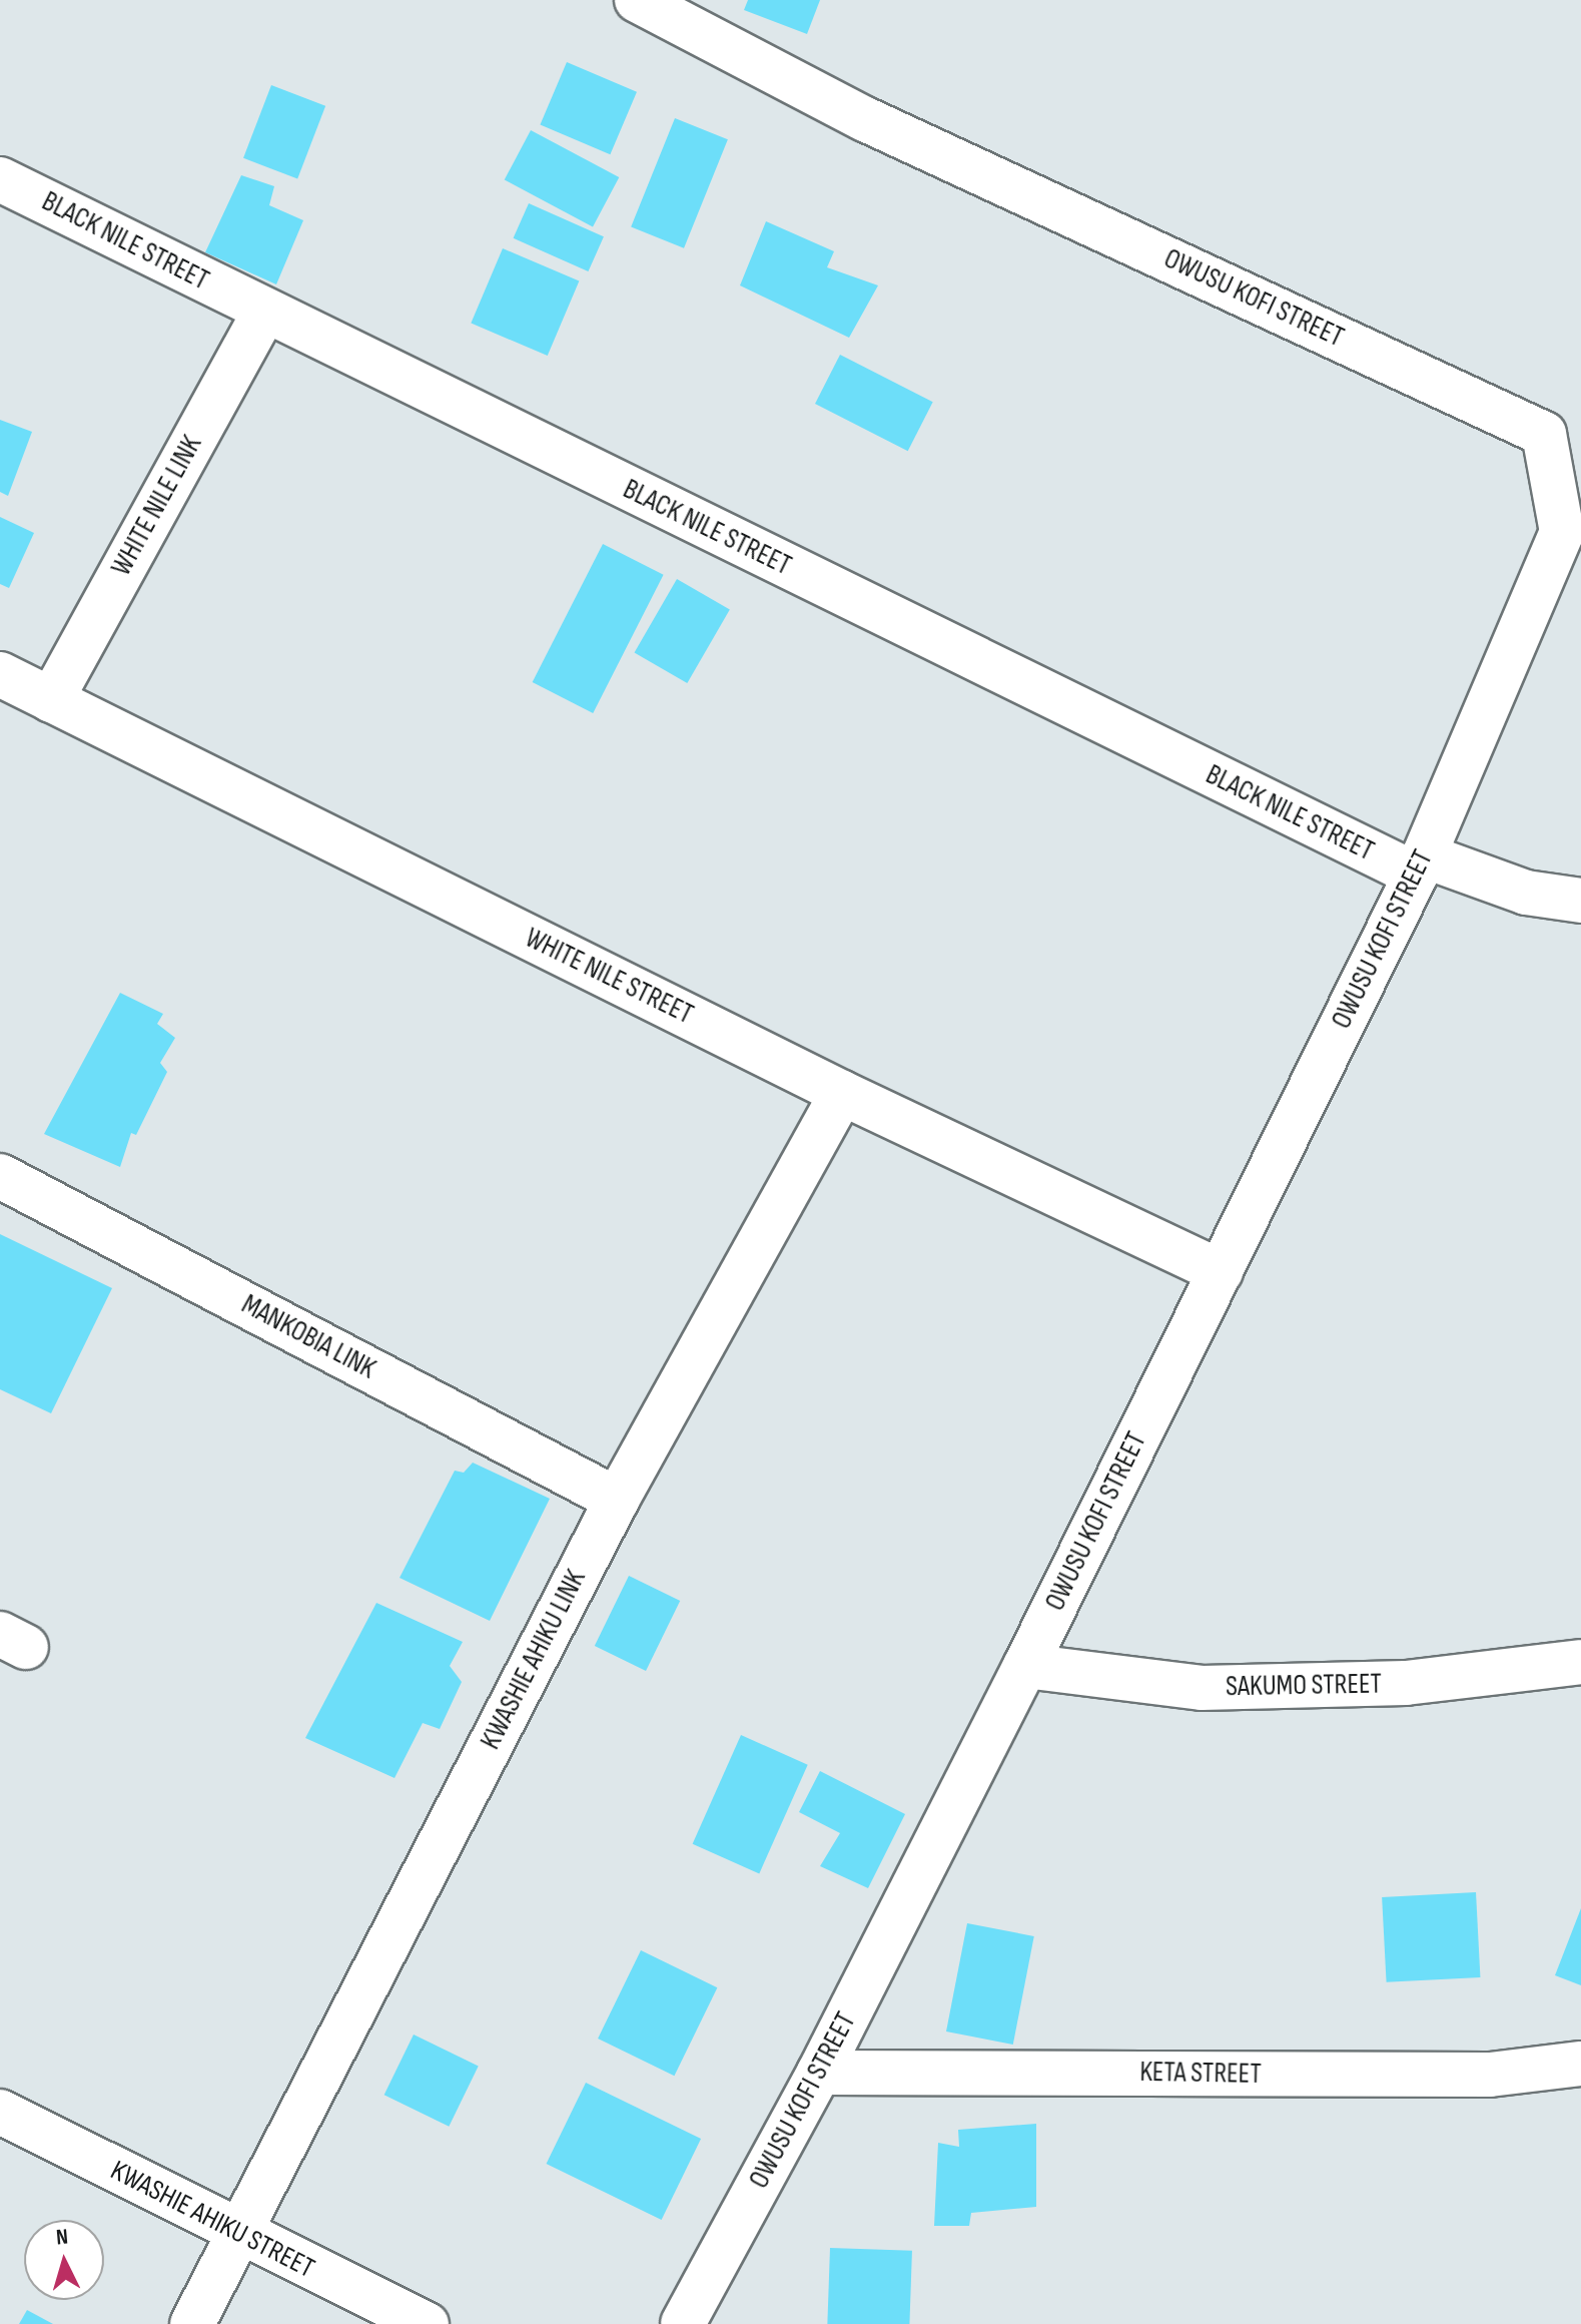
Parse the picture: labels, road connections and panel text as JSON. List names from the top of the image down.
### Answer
{
  "streets": {
    "street": [
      "BLACK NILE STREET",
      "OWUSU KOFI STREET",
      "WHITE NILE LINK",
      "WHITE NILE STREET",
      "MANKOBIA LINK",
      "KWASHIE AHIKU LINK",
      "SAKUMO STREET",
      "KETA STREET",
      "KWASHIE AHIKU STREET"
    ]
  },
  "crossings": [
    ["BLACK NILE STREET", "OWUSU KOFI STREET"],
    ["BLACK NILE STREET", "WHITE NILE LINK"],
    ["OWUSU KOFI STREET", "WHITE NILE STREET"],
    ["OWUSU KOFI STREET", "SAKUMO STREET"],
    ["OWUSU KOFI STREET", "KETA STREET"],
    ["WHITE NILE LINK", "WHITE NILE STREET"],
    ["WHITE NILE STREET", "KWASHIE AHIKU LINK"],
    ["MANKOBIA LINK", "KWASHIE AHIKU LINK"],
    ["KWASHIE AHIKU LINK", "KWASHIE AHIKU STREET"]
  ],
  "north": "top"
}
